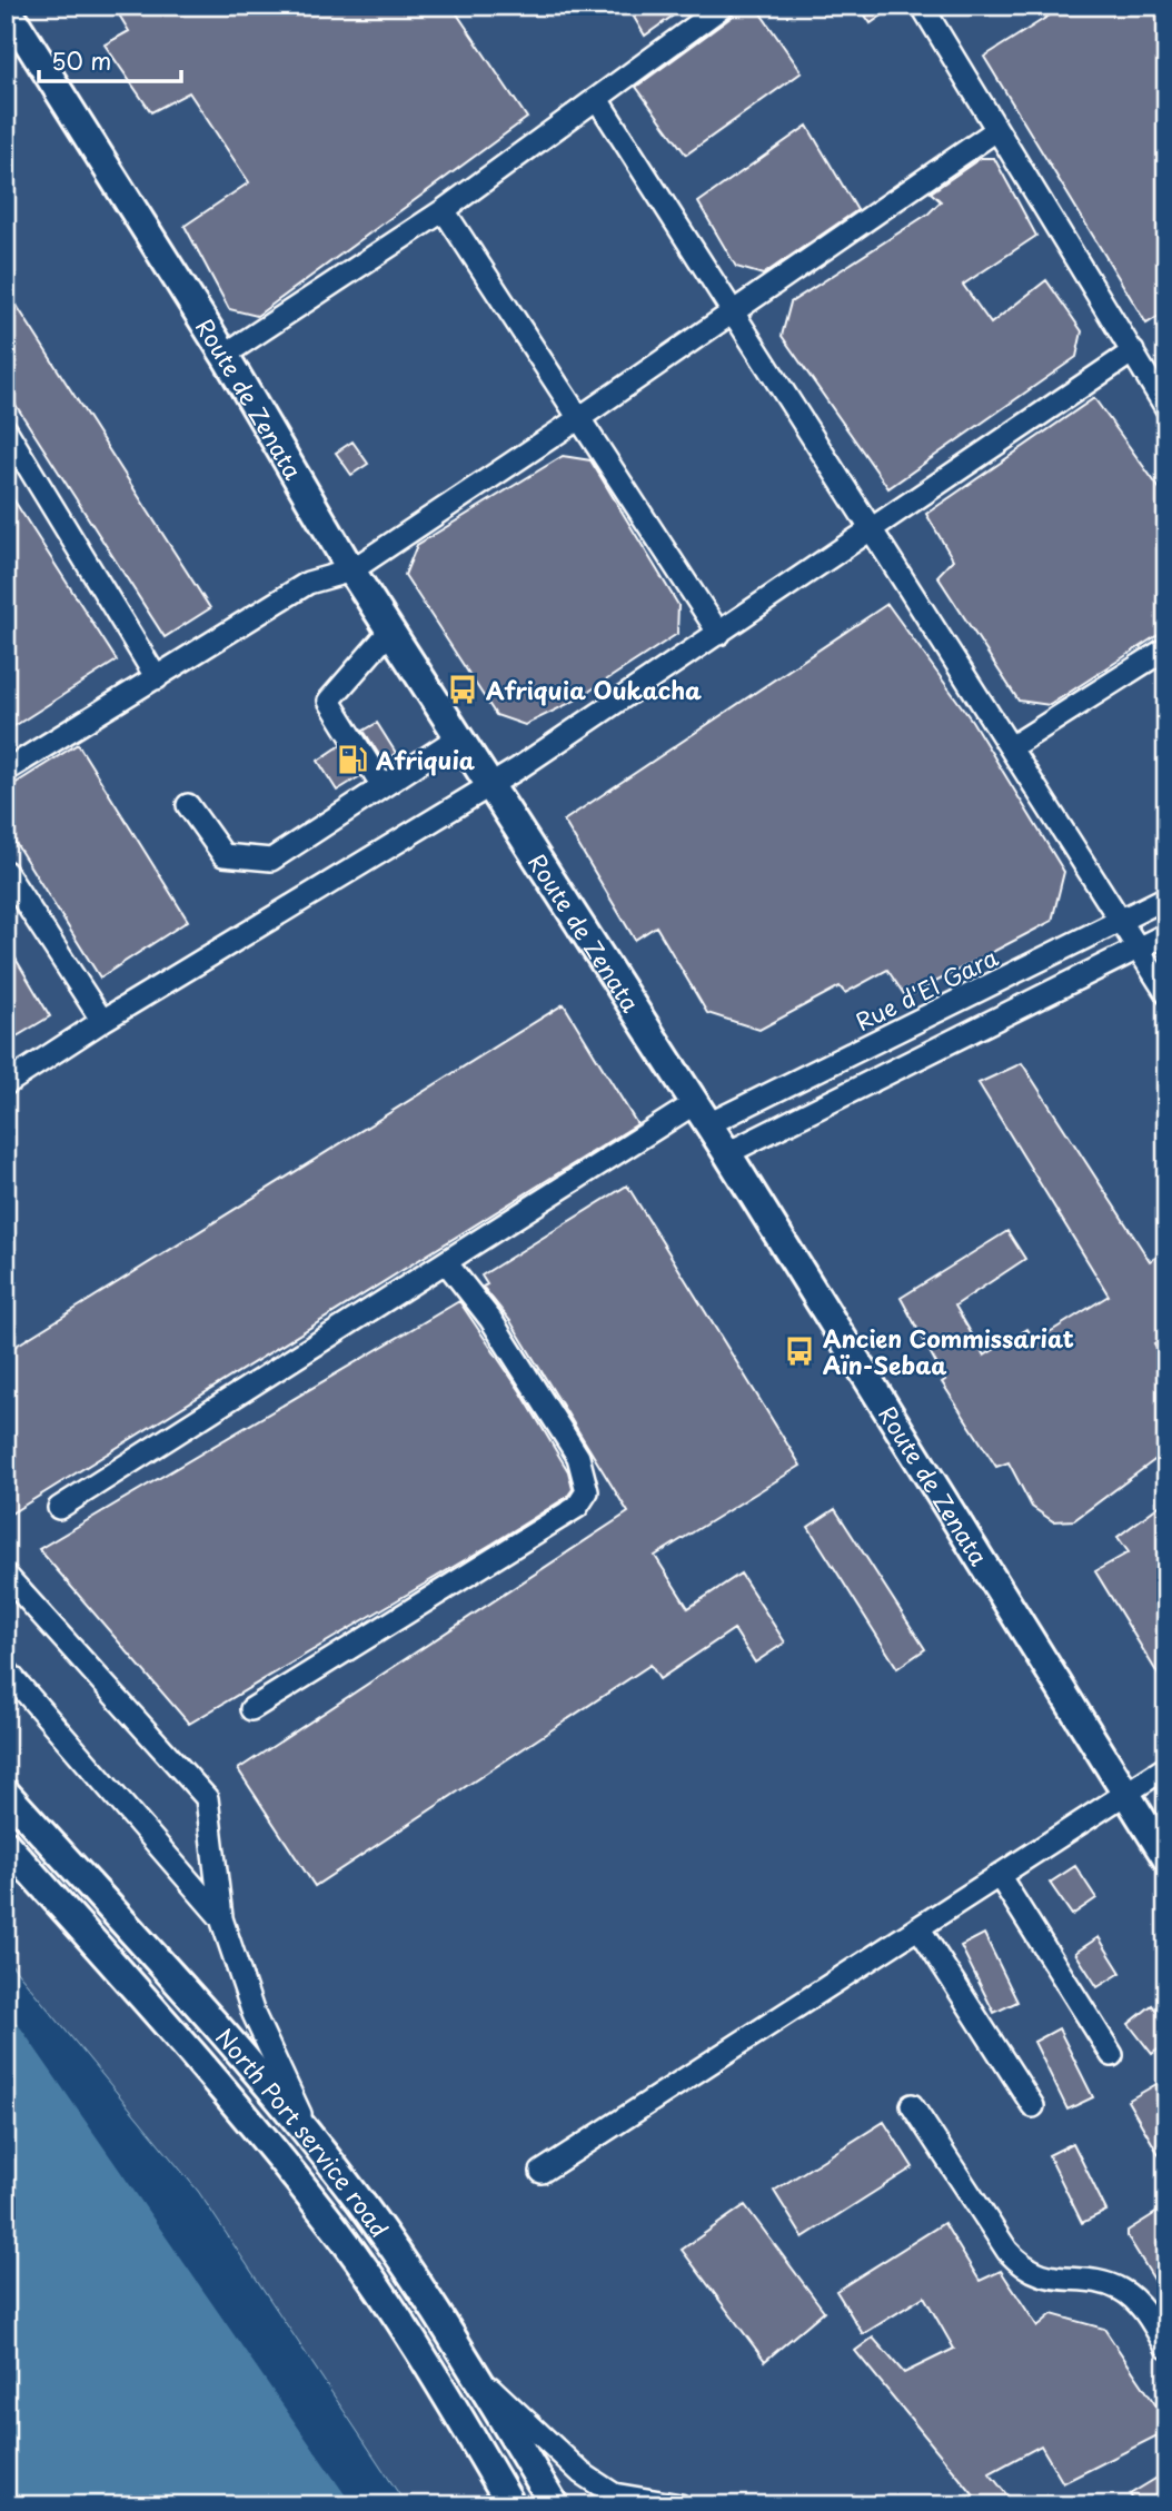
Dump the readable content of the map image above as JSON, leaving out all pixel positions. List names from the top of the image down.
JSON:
{
  "streets": {
    "main road": ["Route de Zenata", "North Port service road"],
    "street": ["Rue d'El Gara"]
  },
  "crossings": [
    ["Route de Zenata", "Rue d'El Gara"]
  ],
  "places": {
    "bus stop": ["Afriquia Oukacha", "Ancien Commissariat Aïn-Sebaa"],
    "fuel station": ["Afriquia"]
  },
  "scale_bar": "50 m"
}
